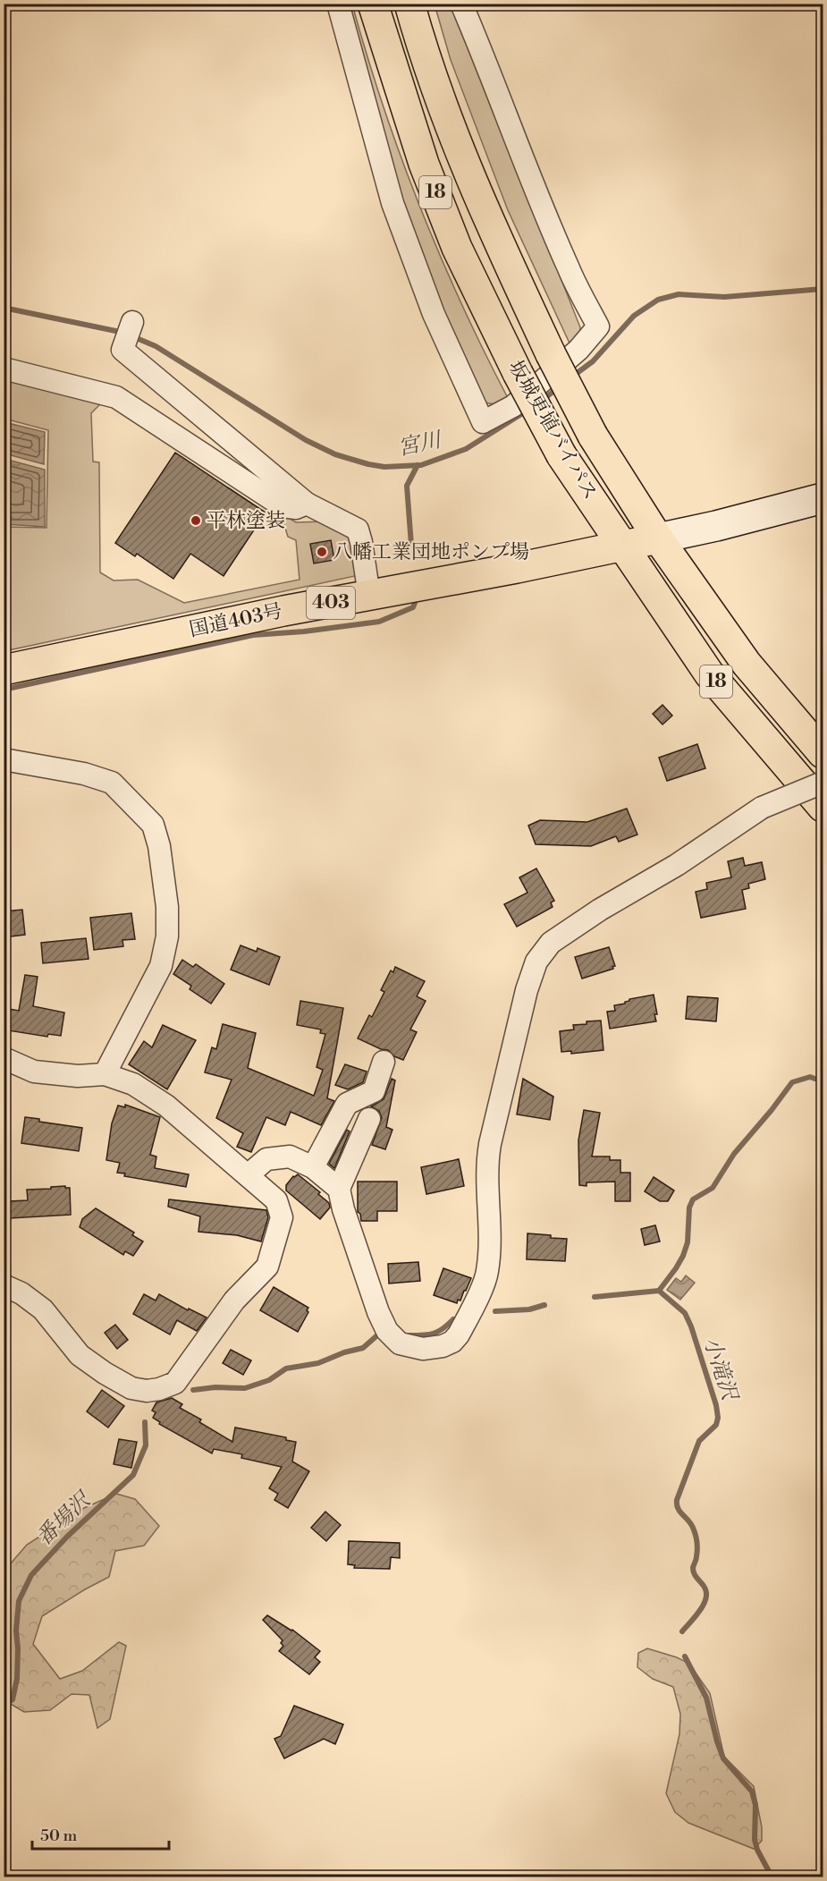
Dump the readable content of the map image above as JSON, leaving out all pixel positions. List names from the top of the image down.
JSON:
{
  "streets": {
    "highway": [
      "18",
      "坂城更埴バイパス",
      "403",
      "国道403号"
    ]
  },
  "crossings": [
    ["坂城更埴バイパス", "国道403号"]
  ],
  "water": ["宮川", "小滝沢", "番場沢"],
  "places": ["平林塗装", "八幡工業団地ポンプ場"],
  "scale_bar": "50 m"
}
